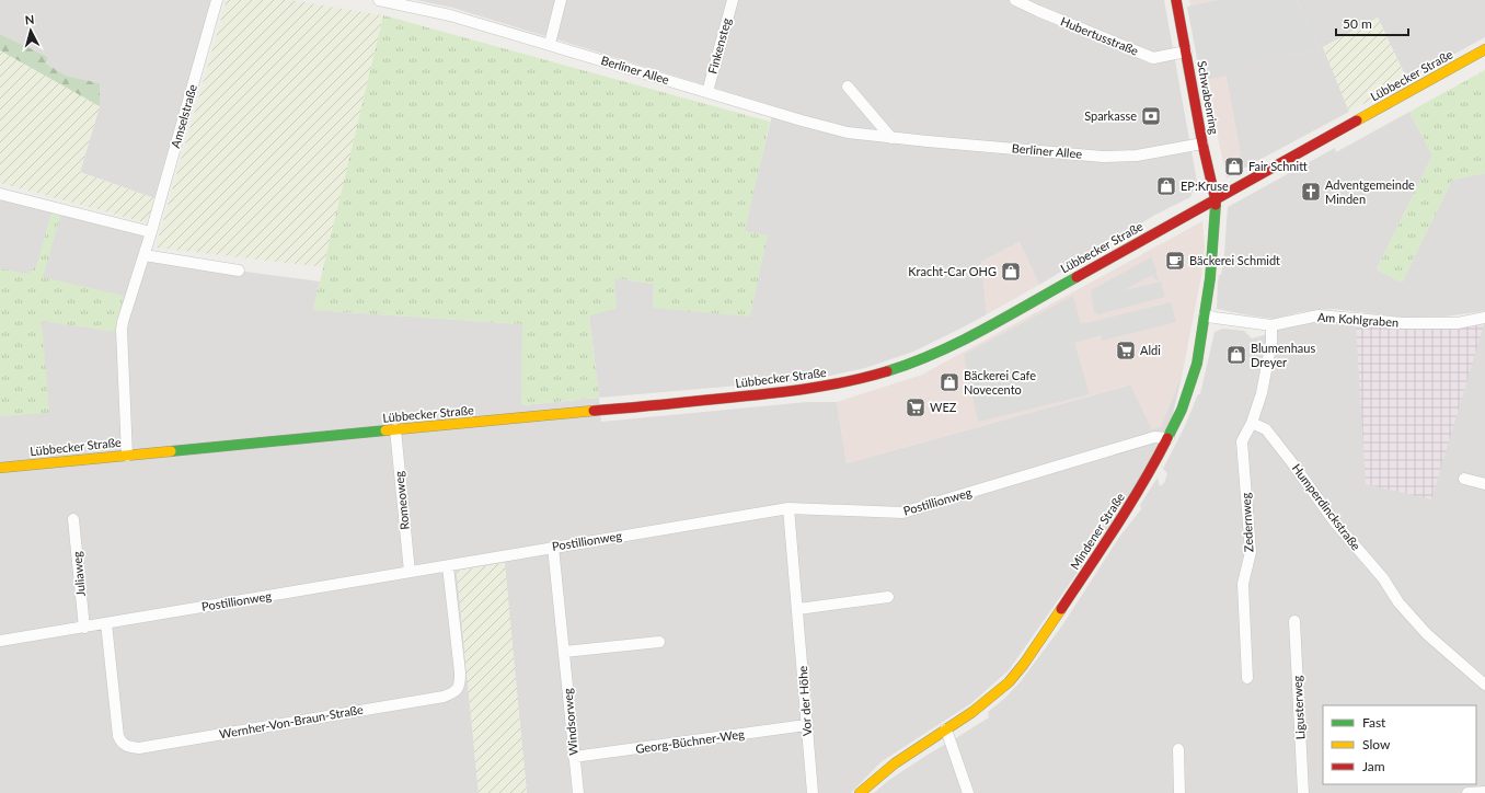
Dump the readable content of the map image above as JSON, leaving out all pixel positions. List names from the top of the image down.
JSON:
{
  "streets": {
    "main road": ["Lübbecker Straße", "Schwabenring", "Mindener Straße"],
    "street": [
      "Hubertusstraße",
      "Finkensteg",
      "Berliner Allee",
      "Amselstraße",
      "Am Kohlgraben",
      "Romeoweg",
      "Postillionweg",
      "Humperdinckstraße",
      "Zedernweg",
      "Juliaweg",
      "Vor der Höhe",
      "Ligusterweg",
      "Wernher-Von-Braun-Straße",
      "Windsorweg",
      "Georg-Büchner-Weg"
    ]
  },
  "crossings": [
    ["Hubertusstraße", "Schwabenring"],
    ["Finkensteg", "Berliner Allee"],
    ["Berliner Allee", "Schwabenring"],
    ["Lübbecker Straße", "Schwabenring"],
    ["Lübbecker Straße", "Amselstraße"],
    ["Lübbecker Straße", "Romeoweg"],
    ["Lübbecker Straße", "Mindener Straße"],
    ["Schwabenring", "Mindener Straße"],
    ["Am Kohlgraben", "Mindener Straße"],
    ["Romeoweg", "Postillionweg"],
    ["Postillionweg", "Mindener Straße"],
    ["Postillionweg", "Juliaweg"],
    ["Postillionweg", "Vor der Höhe"],
    ["Postillionweg", "Wernher-Von-Braun-Straße"],
    ["Postillionweg", "Windsorweg"],
    ["Humperdinckstraße", "Zedernweg"],
    ["Vor der Höhe", "Georg-Büchner-Weg"],
    ["Windsorweg", "Georg-Büchner-Weg"]
  ],
  "places": {
    "bank": ["Sparkasse"],
    "shop": [
      "Fair Schnitt",
      "EP:Kruse",
      "Kracht-Car OHG",
      "Blumenhaus Dreyer",
      "Bäckerei Cafe Novecento"
    ],
    "church": ["Adventgemeinde Minden"],
    "cafe": ["Bäckerei Schmidt"],
    "supermarket": ["Aldi", "WEZ"]
  },
  "legend": ["Fast", "Slow", "Jam"],
  "scale_bar": "50 m",
  "north": "top"
}
